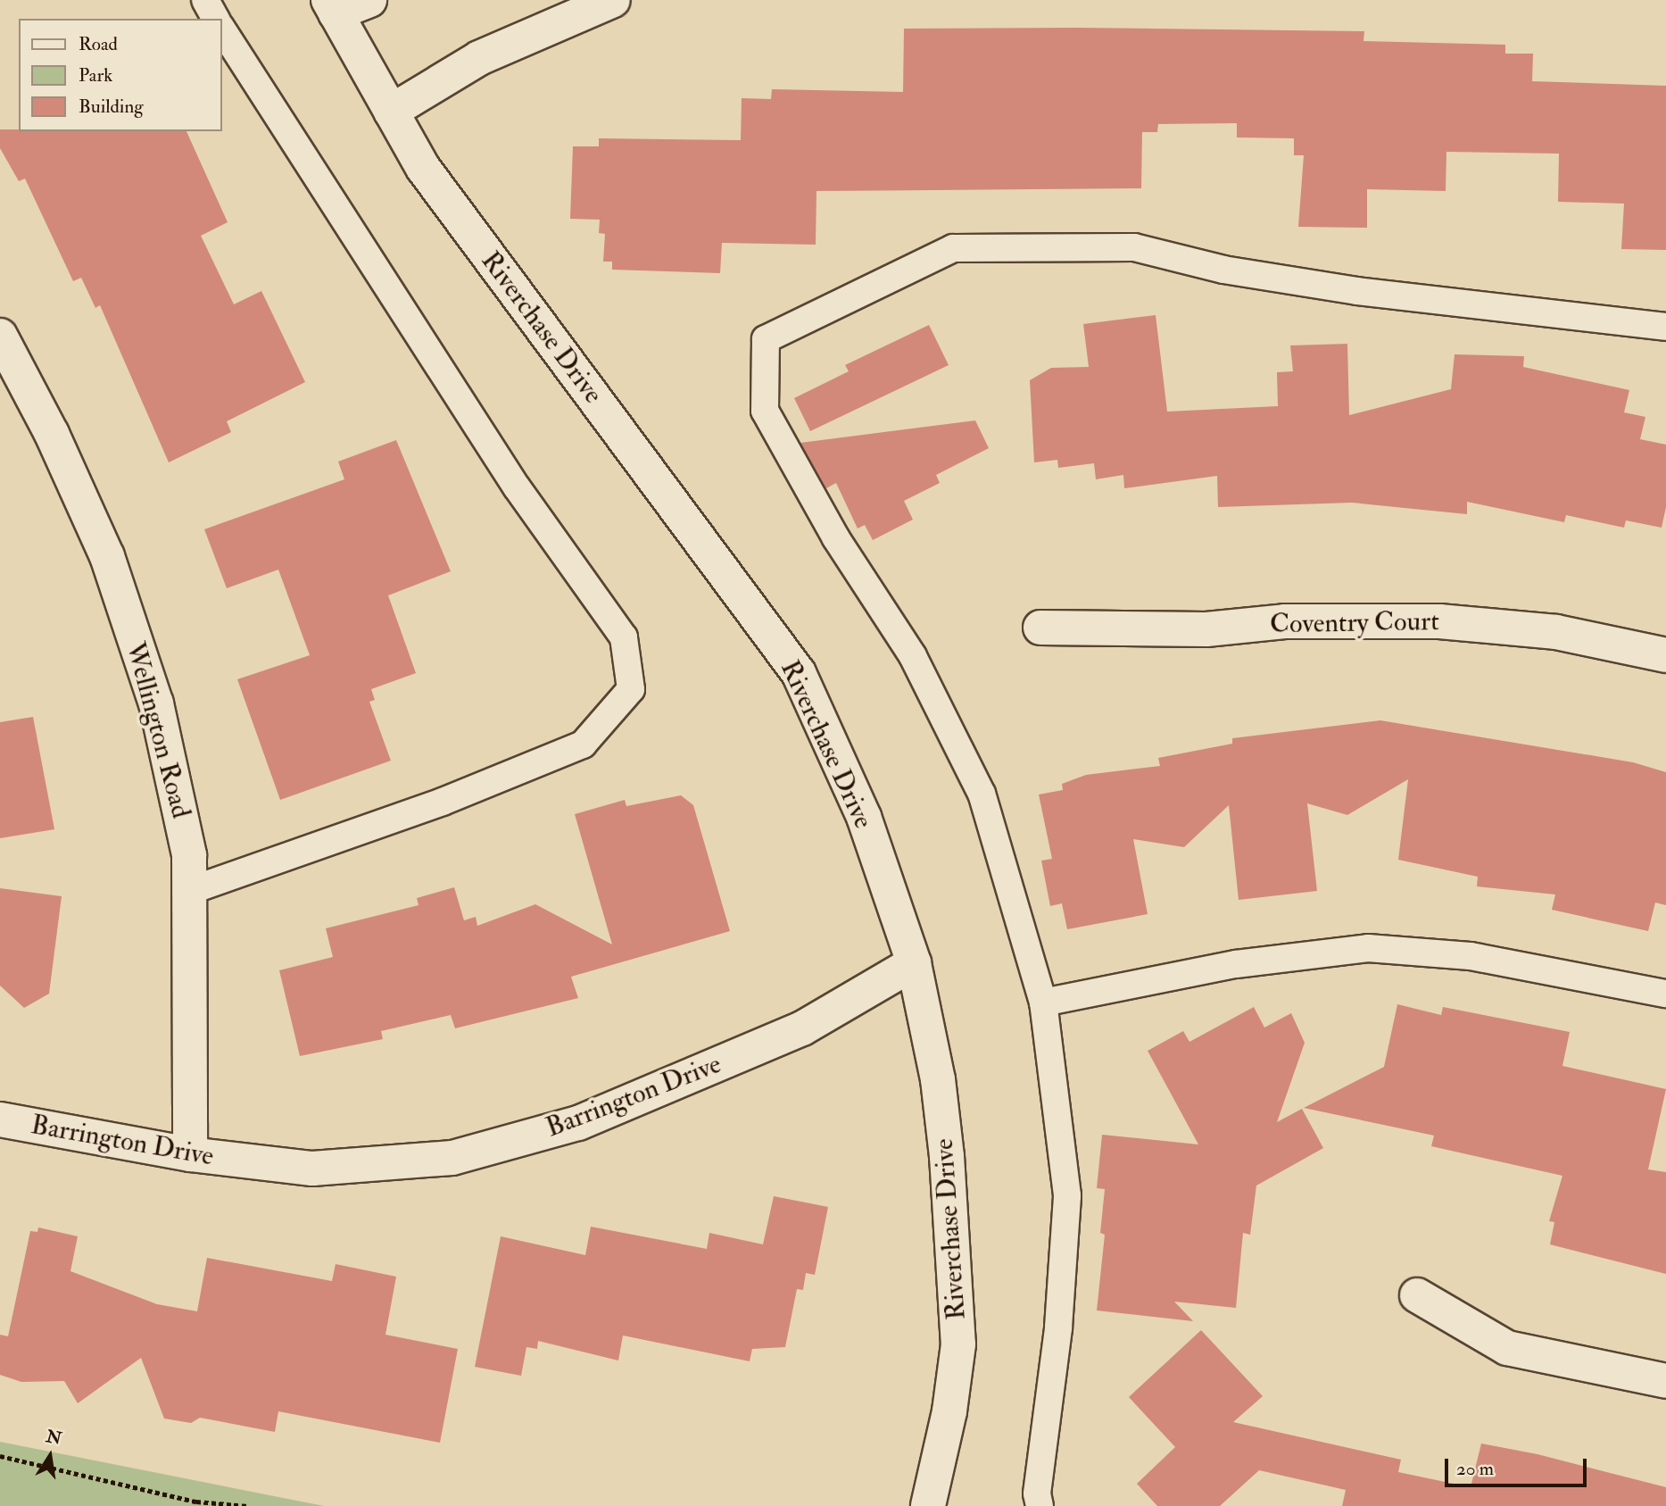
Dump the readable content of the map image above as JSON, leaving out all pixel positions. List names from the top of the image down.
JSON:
{
  "streets": {
    "street": [
      "Riverchase Drive",
      "Coventry Court",
      "Wellington Road",
      "Barrington Drive"
    ]
  },
  "crossings": [
    ["Riverchase Drive", "Barrington Drive"],
    ["Wellington Road", "Barrington Drive"]
  ],
  "legend": ["Road", "Park", "Building"],
  "scale_bar": "20 m",
  "north": "top"
}
